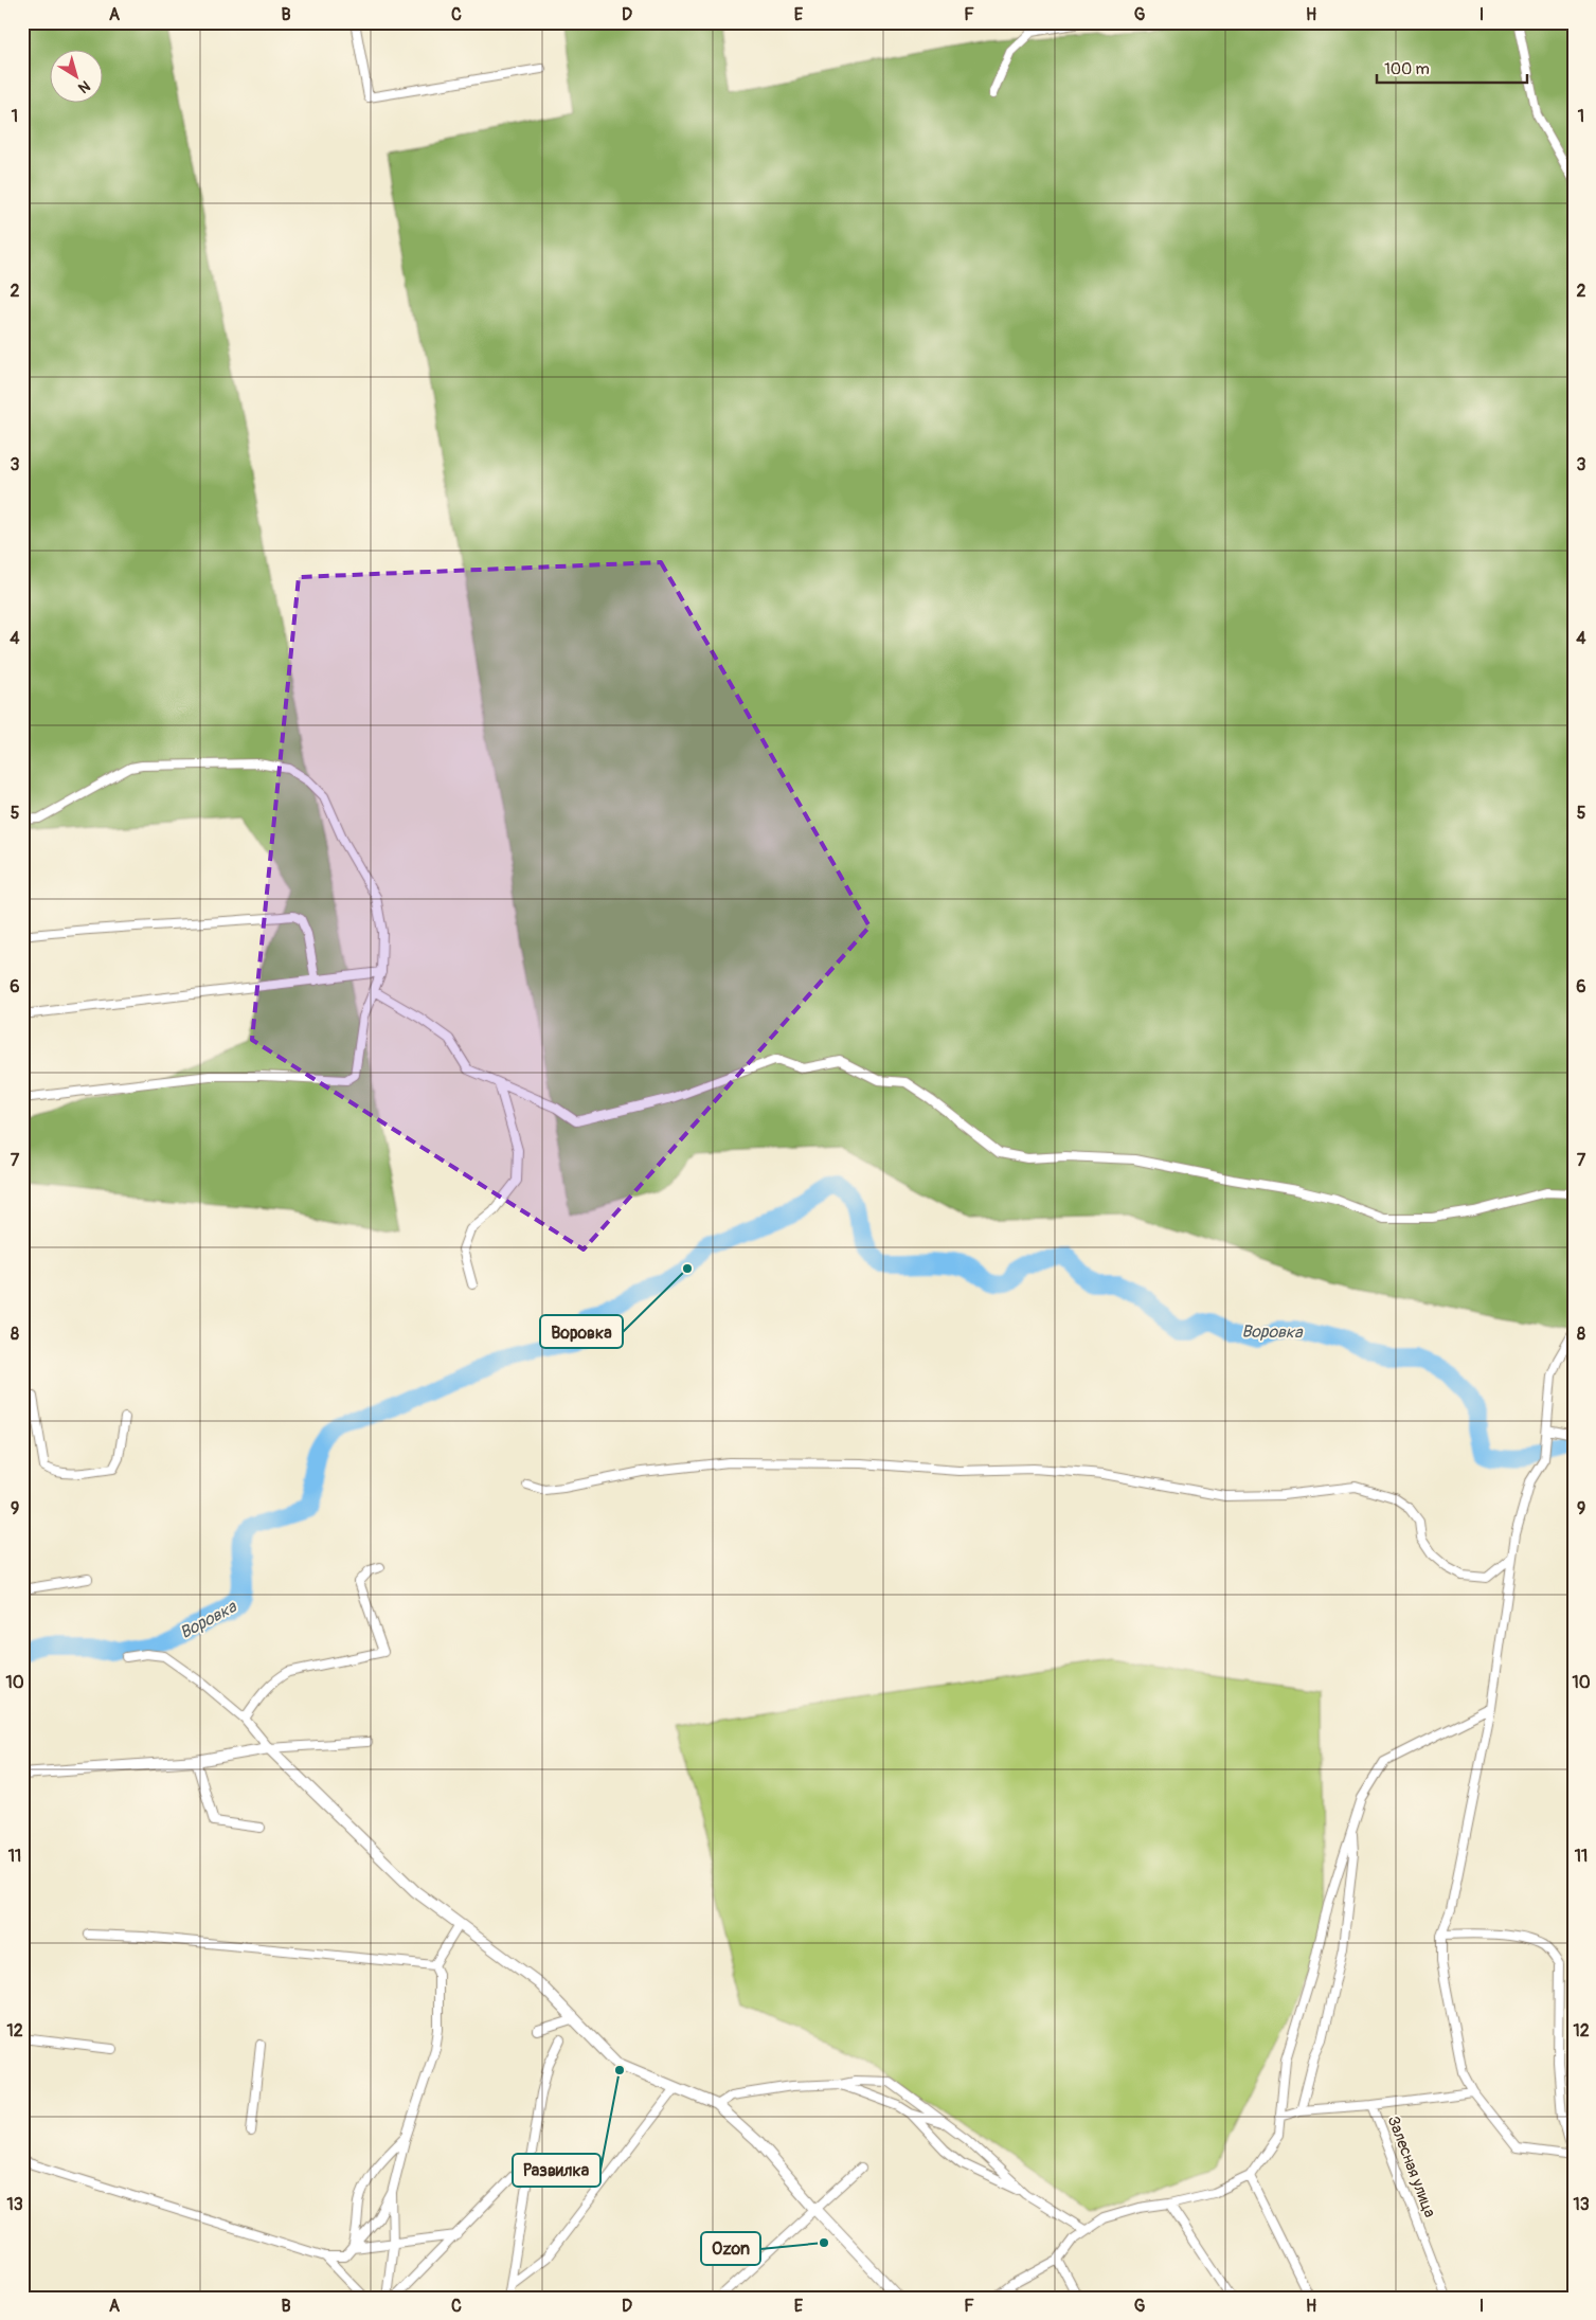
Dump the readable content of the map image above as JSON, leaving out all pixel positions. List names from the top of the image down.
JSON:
{
  "streets": {
    "street": ["Залесная улица"]
  },
  "water": ["Воровка"],
  "places": ["Воровка", "Развилка", "Ozon"],
  "scale_bar": "100 m",
  "north": "bottom right",
  "grid": {
    "columns": [
      "A",
      "B",
      "C",
      "D",
      "E",
      "F",
      "G",
      "H",
      "I"
    ],
    "rows": [
      "1",
      "2",
      "3",
      "4",
      "5",
      "6",
      "7",
      "8",
      "9",
      "10",
      "11",
      "12",
      "13"
    ]
  }
}
